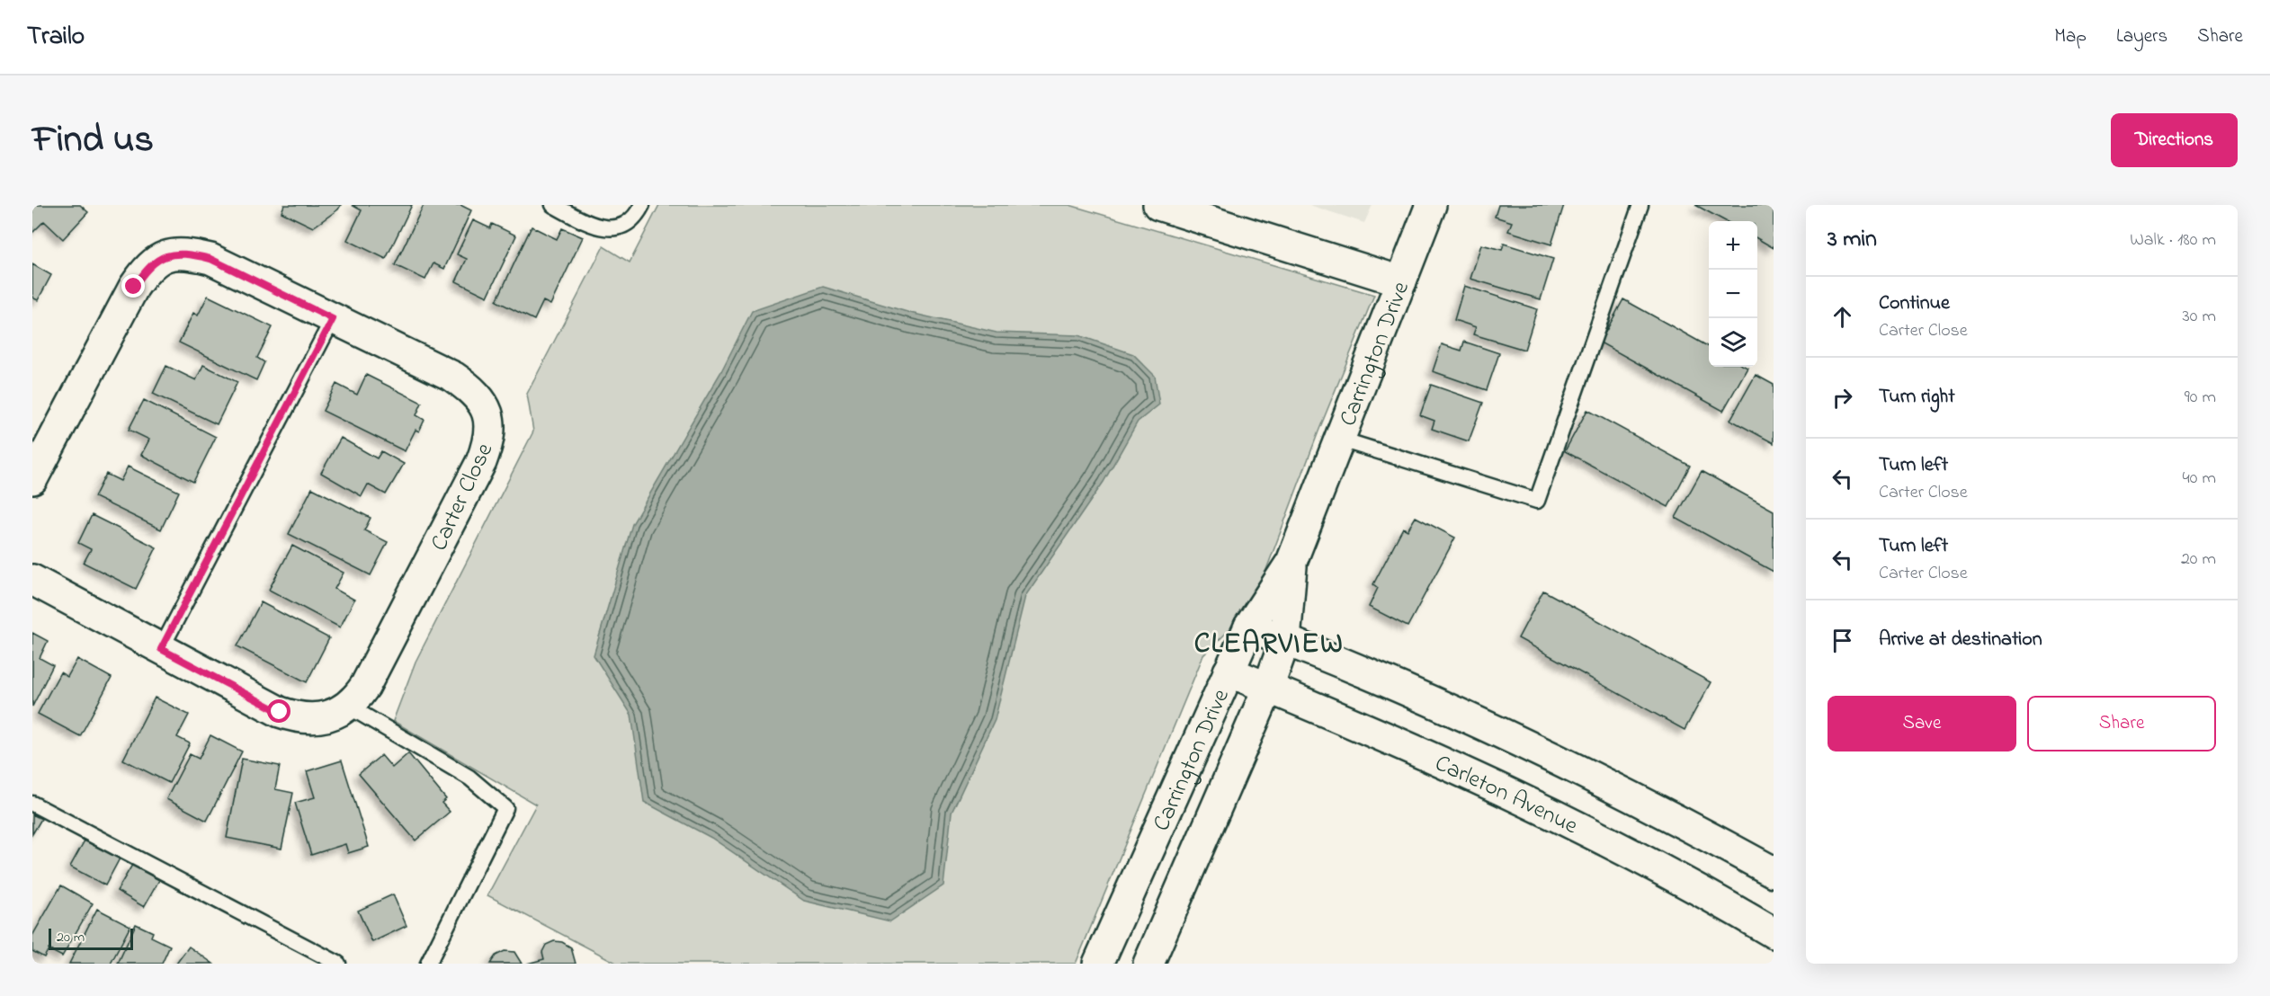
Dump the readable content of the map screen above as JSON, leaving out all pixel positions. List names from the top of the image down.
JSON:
{
  "streets": {
    "street": ["Carrington Drive", "Carter Close", "Carleton Avenue"]
  },
  "crossings": [
    ["Carrington Drive", "Carleton Avenue"]
  ],
  "districts": ["CLEARVIEW"],
  "scale_bar": "20 m",
  "page": {
    "header": "Trailo",
    "nav": ["Map", "Layers", "Share"],
    "title": "Find us",
    "buttons": [
      "Directions",
      ["Save", "Share"]
    ],
    "heading": ["3 min", "Walk · 180 m"],
    "map_buttons": ["+", "−"],
    "list": [
      ["Continue", "Carter Close", "30 m"],
      ["Turn right", "90 m"],
      ["Turn left", "Carter Close", "40 m"],
      ["Turn left", "Carter Close", "20 m"],
      "Arrive at destination"
    ],
    "scale": "20 m"
  }
}
